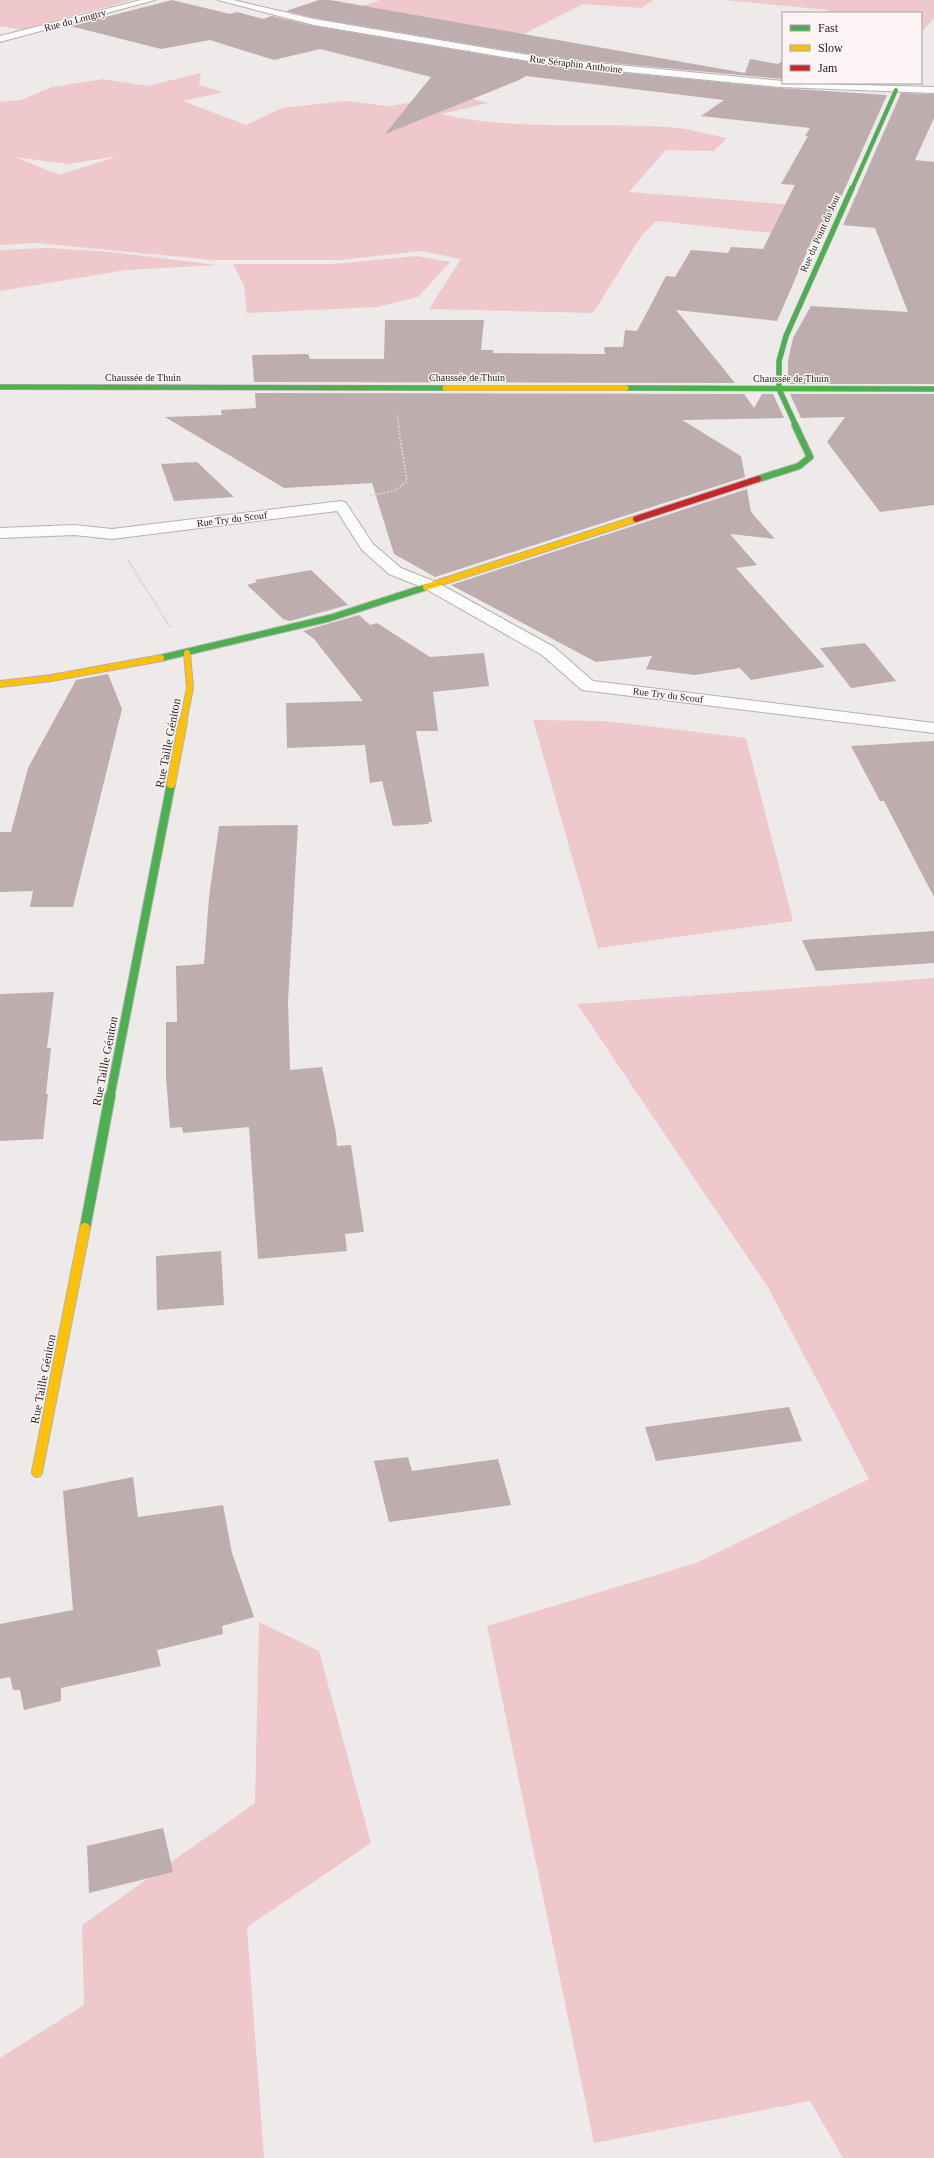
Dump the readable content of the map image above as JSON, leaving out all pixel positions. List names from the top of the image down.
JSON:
{
  "streets": {
    "street": [
      "Rue du Longtry",
      "Rue Séraphin Anthoine",
      "Rue du Point du Jour",
      "Chaussée de Thuin",
      "Rue Try du Scouf",
      "Rue Taille Géniton"
    ]
  },
  "crossings": [
    ["Rue Séraphin Anthoine", "Rue du Point du Jour"],
    ["Rue du Point du Jour", "Chaussée de Thuin"]
  ],
  "legend": ["Fast", "Slow", "Jam"]
}
